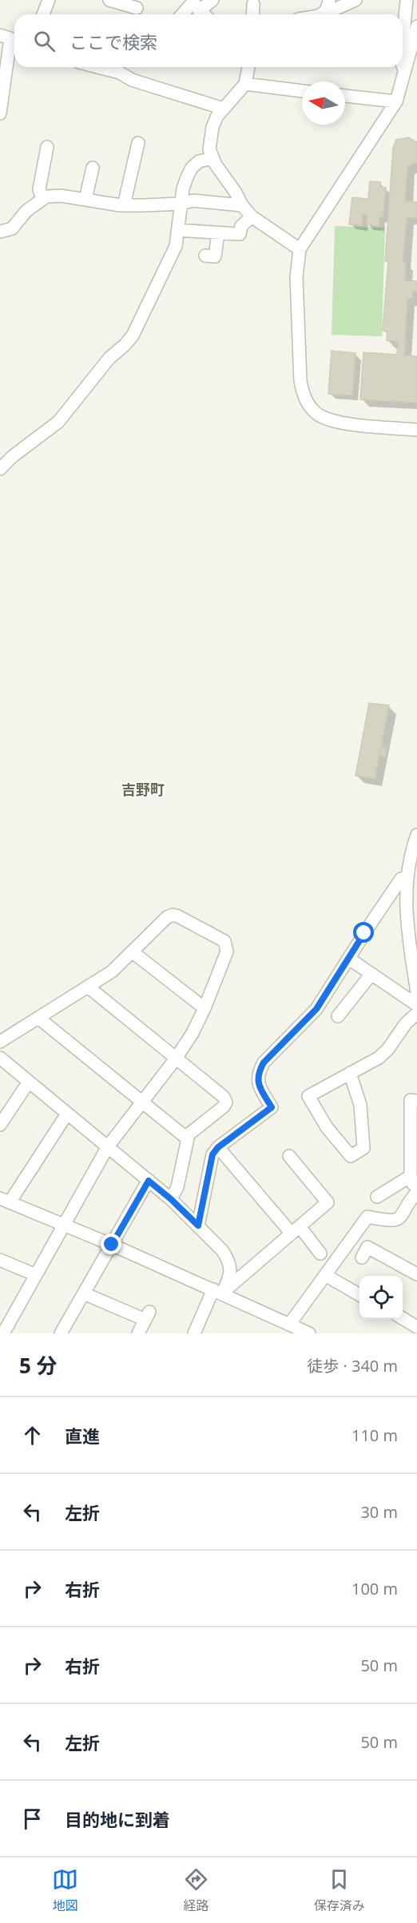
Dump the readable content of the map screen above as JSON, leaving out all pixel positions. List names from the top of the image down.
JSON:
{
  "districts": ["吉野町"],
  "north": "left",
  "page": {
    "search": "ここで検索",
    "heading": ["5 分", "徒歩 · 340 m"],
    "list": [
      ["直進", "110 m"],
      ["左折", "30 m"],
      ["右折", "100 m"],
      ["右折", "50 m"],
      ["左折", "50 m"],
      "目的地に到着"
    ],
    "nav": ["地図", "経路", "保存済み"]
  }
}
